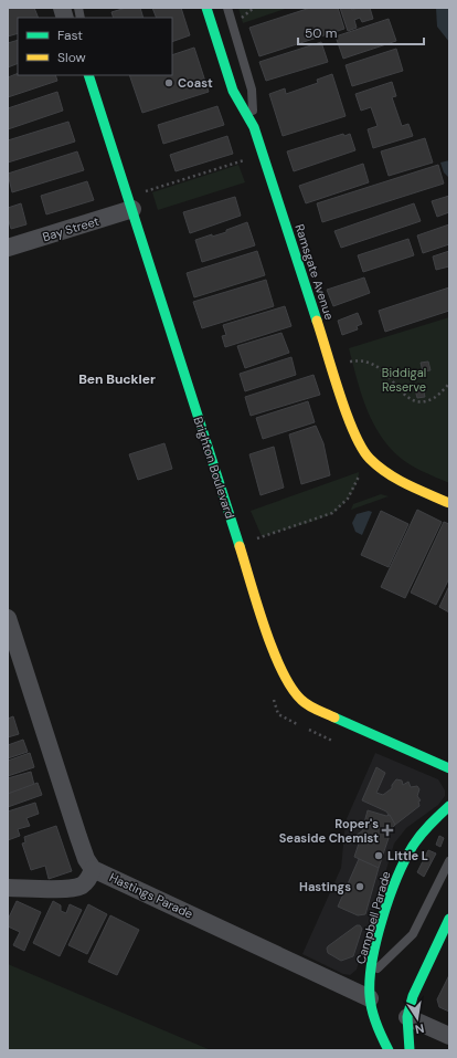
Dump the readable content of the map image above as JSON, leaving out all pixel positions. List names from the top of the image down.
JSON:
{
  "streets": {
    "street": [
      "Bay Street",
      "Ramsgate Avenue",
      "Brighton Boulevard",
      "Hastings Parade",
      "Campbell Parade"
    ]
  },
  "crossings": [
    ["Bay Street", "Brighton Boulevard"],
    ["Hastings Parade", "Campbell Parade"]
  ],
  "districts": ["Ben Buckler"],
  "parks": ["Biddigal Reserve"],
  "places": {
    "other": ["Coast", "Little L", "Hastings"],
    "health": ["Roper's Seaside Chemist"]
  },
  "legend": ["Fast", "Slow"],
  "scale_bar": "50 m",
  "north": "bottom"
}
